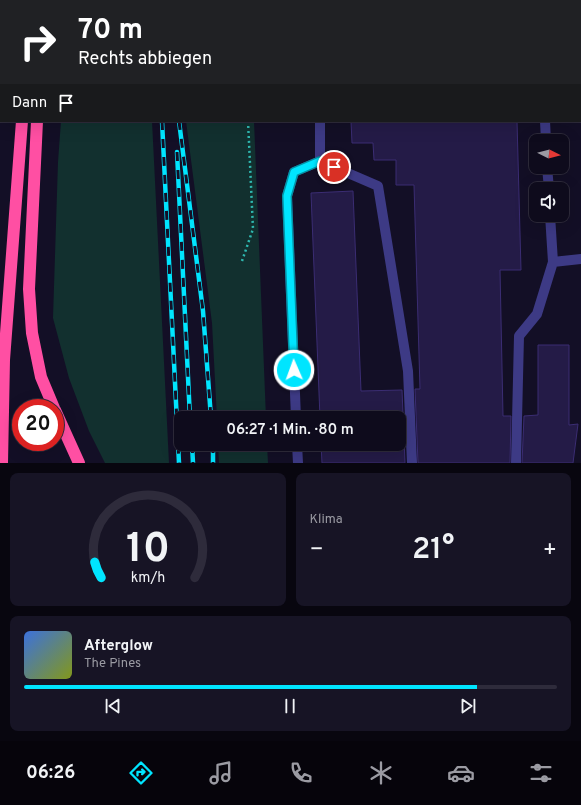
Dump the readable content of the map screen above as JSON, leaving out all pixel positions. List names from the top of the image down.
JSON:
{
  "north": "right",
  "page": {
    "turn": ["70 m", "Rechts abbiegen"],
    "then": "Dann",
    "limit": "20",
    "trip": "06:27 · 1 Min. · 80 m",
    "tile": "Klima",
    "heat": ["−", "21°", "+"],
    "song": ["Afterglow", "The Pines"],
    "tabs": "06:26",
    "gauge": ["10", "km/h"]
  }
}
